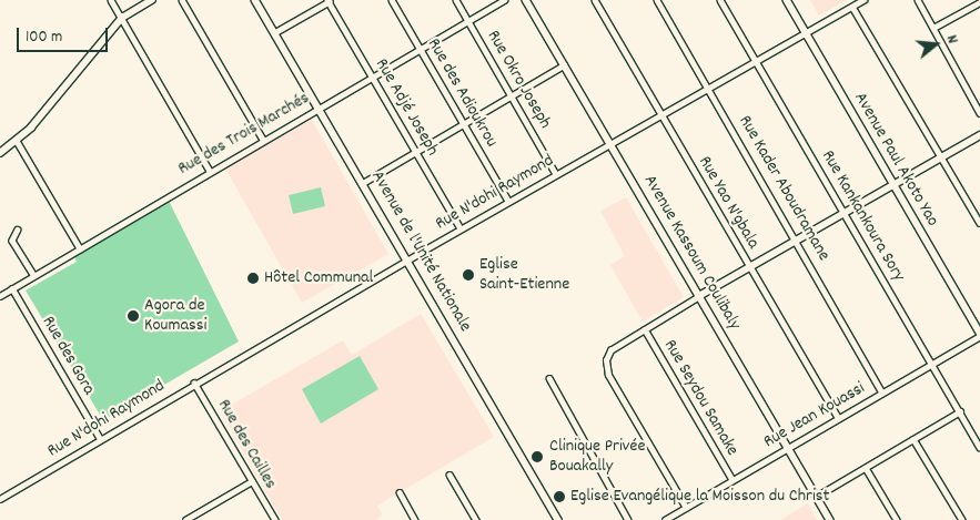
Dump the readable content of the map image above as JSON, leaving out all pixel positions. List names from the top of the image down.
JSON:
{
  "streets": {
    "street": [
      "Rue Okro Joseph",
      "Rue des Adioukrou",
      "Rue Adjé Joseph",
      "Rue des Trois Marchés",
      "Avenue Paul Akoto Yao",
      "Rue Kader Aboudramane",
      "Rue N'dohi Raymond",
      "Rue Yao N'gbala",
      "Rue Kankankoura Sory",
      "Avenue de l'Unité Nationale",
      "Avenue Kassoum Coulibaly",
      "Rue des Gora",
      "Rue Seydou Samake",
      "Rue Jean Kouassi",
      "Rue des Cailles"
    ]
  },
  "crossings": [
    ["Rue Okro Joseph", "Rue des Trois Marchés"],
    ["Rue Okro Joseph", "Rue N'dohi Raymond"],
    ["Rue des Adioukrou", "Rue des Trois Marchés"],
    ["Rue des Adioukrou", "Rue N'dohi Raymond"],
    ["Rue Adjé Joseph", "Rue des Trois Marchés"],
    ["Rue Adjé Joseph", "Rue N'dohi Raymond"],
    ["Rue des Trois Marchés", "Avenue de l'Unité Nationale"],
    ["Rue des Trois Marchés", "Rue des Gora"],
    ["Avenue Paul Akoto Yao", "Rue N'dohi Raymond"],
    ["Avenue Paul Akoto Yao", "Rue Jean Kouassi"],
    ["Rue Kader Aboudramane", "Rue N'dohi Raymond"],
    ["Rue Kader Aboudramane", "Rue Jean Kouassi"],
    ["Rue N'dohi Raymond", "Rue Yao N'gbala"],
    ["Rue N'dohi Raymond", "Rue Kankankoura Sory"],
    ["Rue N'dohi Raymond", "Avenue de l'Unité Nationale"],
    ["Rue N'dohi Raymond", "Avenue Kassoum Coulibaly"],
    ["Rue N'dohi Raymond", "Rue des Gora"],
    ["Rue N'dohi Raymond", "Rue des Cailles"],
    ["Rue Yao N'gbala", "Rue Jean Kouassi"],
    ["Rue Kankankoura Sory", "Rue Jean Kouassi"],
    ["Avenue Kassoum Coulibaly", "Rue Jean Kouassi"],
    ["Rue Seydou Samake", "Rue Jean Kouassi"]
  ],
  "places": [
    "Eglise Saint-Etienne",
    "Hôtel Communal",
    "Agora de Koumassi",
    "Clinique Privée Bouakally",
    "Eglise Evangélique la Moisson du Christ"
  ],
  "scale_bar": "100 m",
  "north": "right"
}
